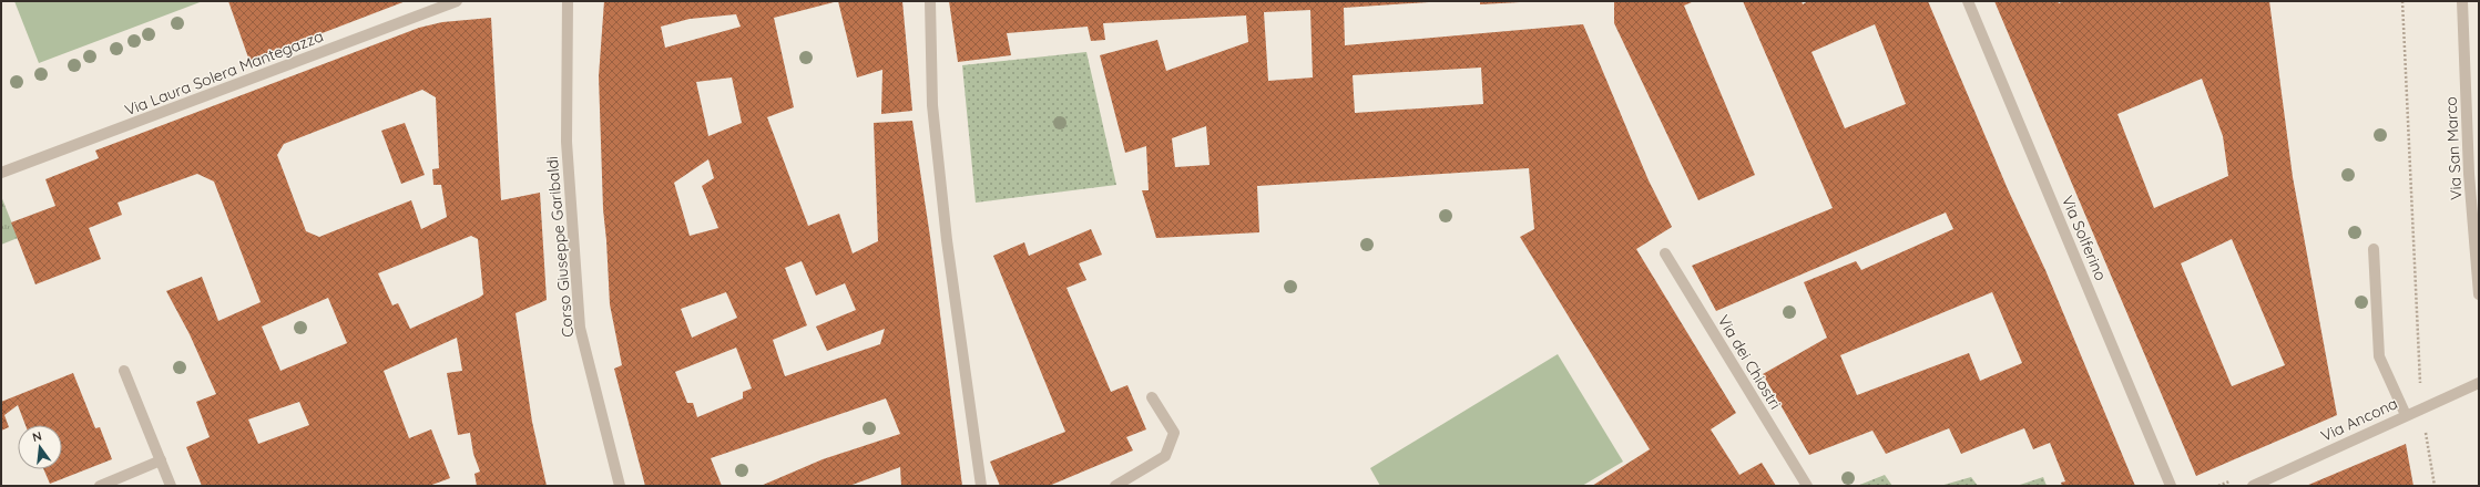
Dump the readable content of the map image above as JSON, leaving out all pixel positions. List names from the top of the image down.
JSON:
{
  "streets": {
    "street": [
      "Via Laura Solera Mantegazza",
      "Via San Marco",
      "Via Solferino",
      "Corso Giuseppe Garibaldi",
      "Via dei Chiostri",
      "Via Ancona"
    ]
  },
  "north": "top"
}
